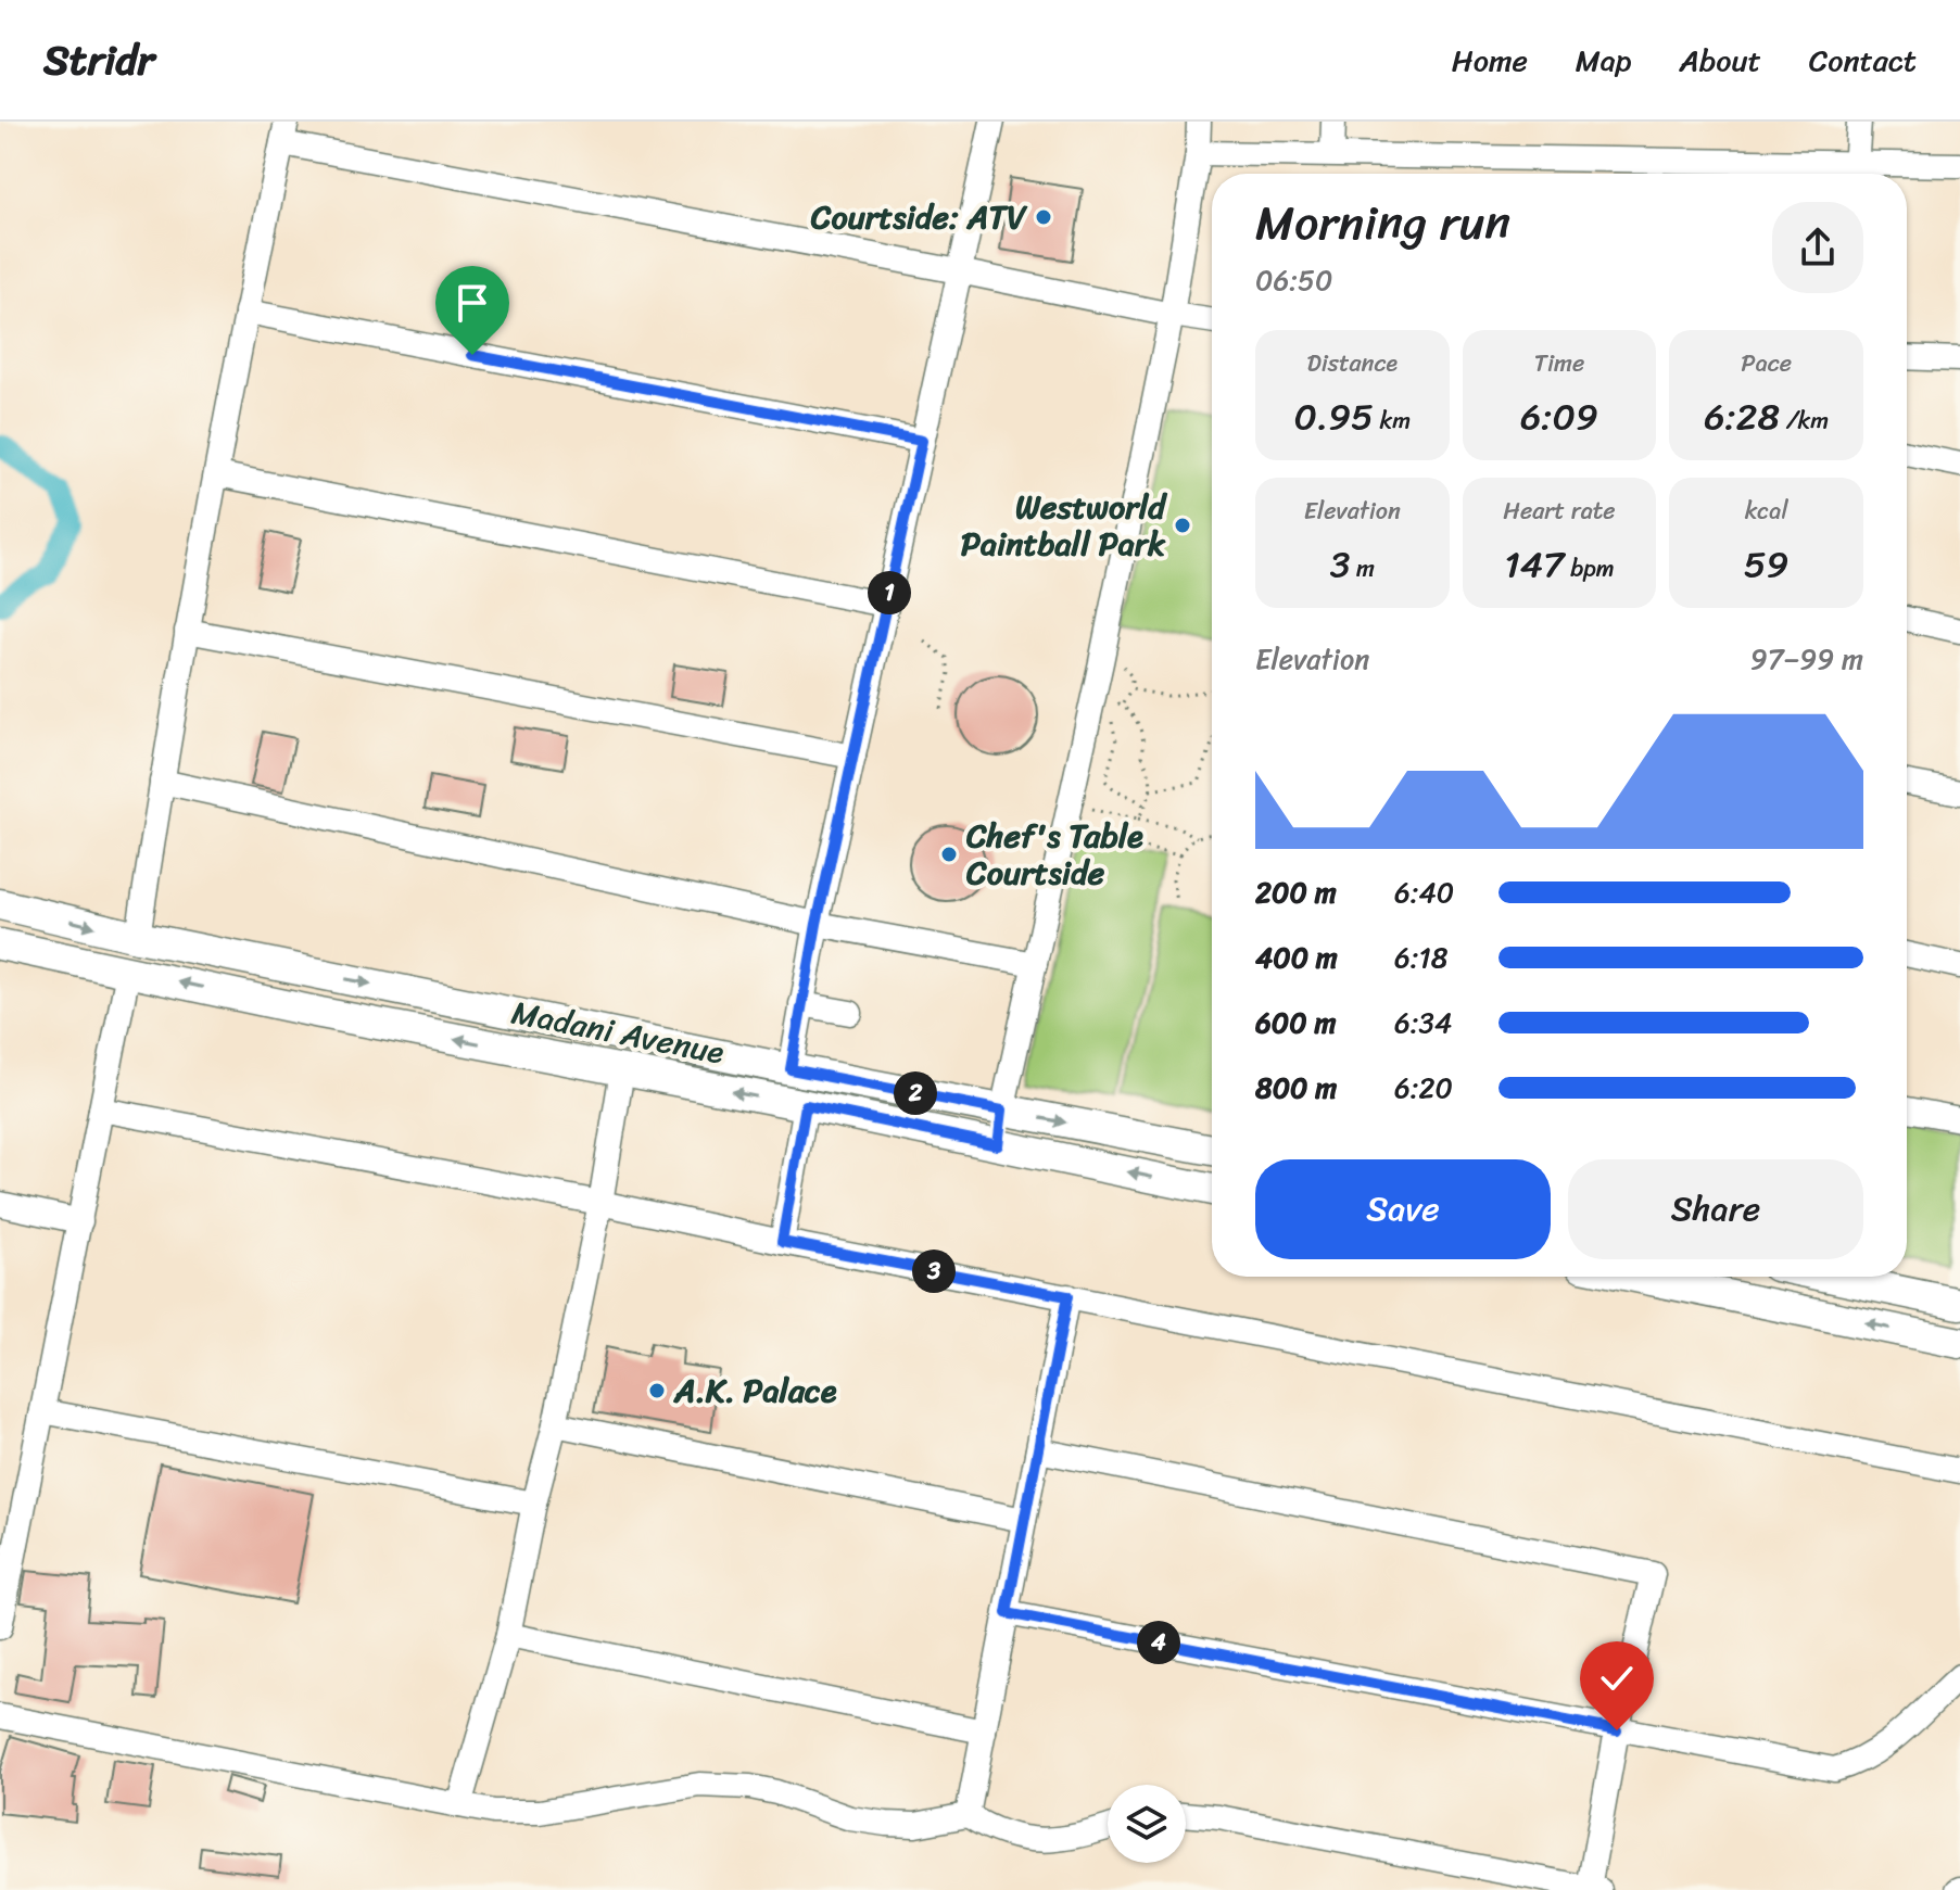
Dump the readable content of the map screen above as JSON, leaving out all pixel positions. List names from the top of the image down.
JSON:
{
  "streets": {
    "main road": ["Madani Avenue"]
  },
  "places": [
    "Courtside: ATV",
    "Westworld Paintball Park",
    "Chef's Table Courtside",
    "A.K. Palace"
  ],
  "page": {
    "header": "Stridr",
    "nav": [
      "Home",
      "Map",
      "About",
      "Contact"
    ],
    "heading": ["Morning run", "06:50"],
    "stats": [
      ["Distance", "0.95 km"],
      ["Time", "6:09"],
      ["Pace", "6:28 /km"],
      ["Elevation", "3 m"],
      ["Heart rate", "147 bpm"],
      ["kcal", "59"]
    ],
    "pins": [
      "1",
      "2",
      "3",
      "4"
    ],
    "chart": ["Elevation", "97–99 m"],
    "list": [
      {
        "name": "200 m",
        "note": "6:40"
      },
      {
        "name": "400 m",
        "note": "6:18"
      },
      {
        "name": "600 m",
        "note": "6:34"
      },
      {
        "name": "800 m",
        "note": "6:20"
      }
    ],
    "buttons": ["Save", "Share"]
  }
}
